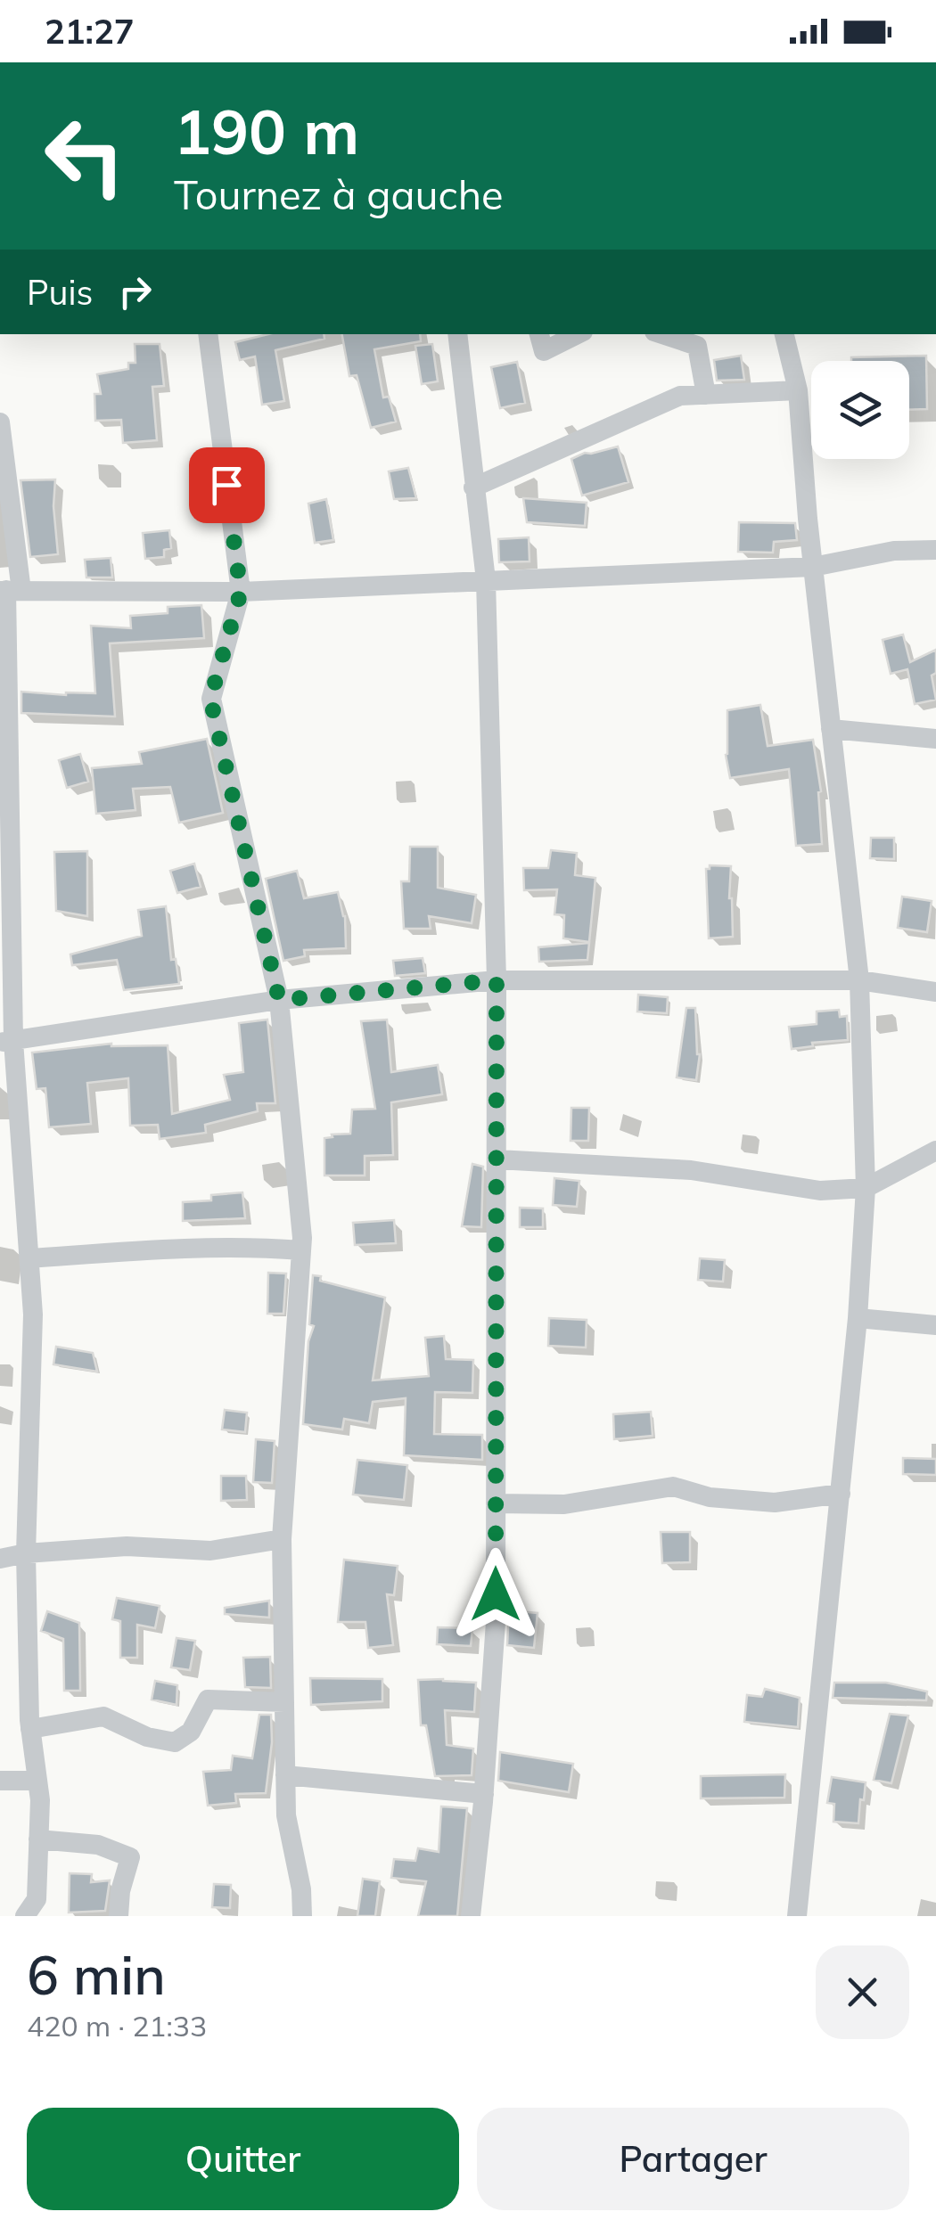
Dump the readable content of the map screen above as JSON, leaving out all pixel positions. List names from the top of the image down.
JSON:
{
  "page": {
    "status": "21:27",
    "turn": ["190 m", "Tournez à gauche"],
    "then": "Puis",
    "heading": ["6 min", "420 m · 21:33"],
    "buttons": ["Quitter", "Partager"]
  }
}
